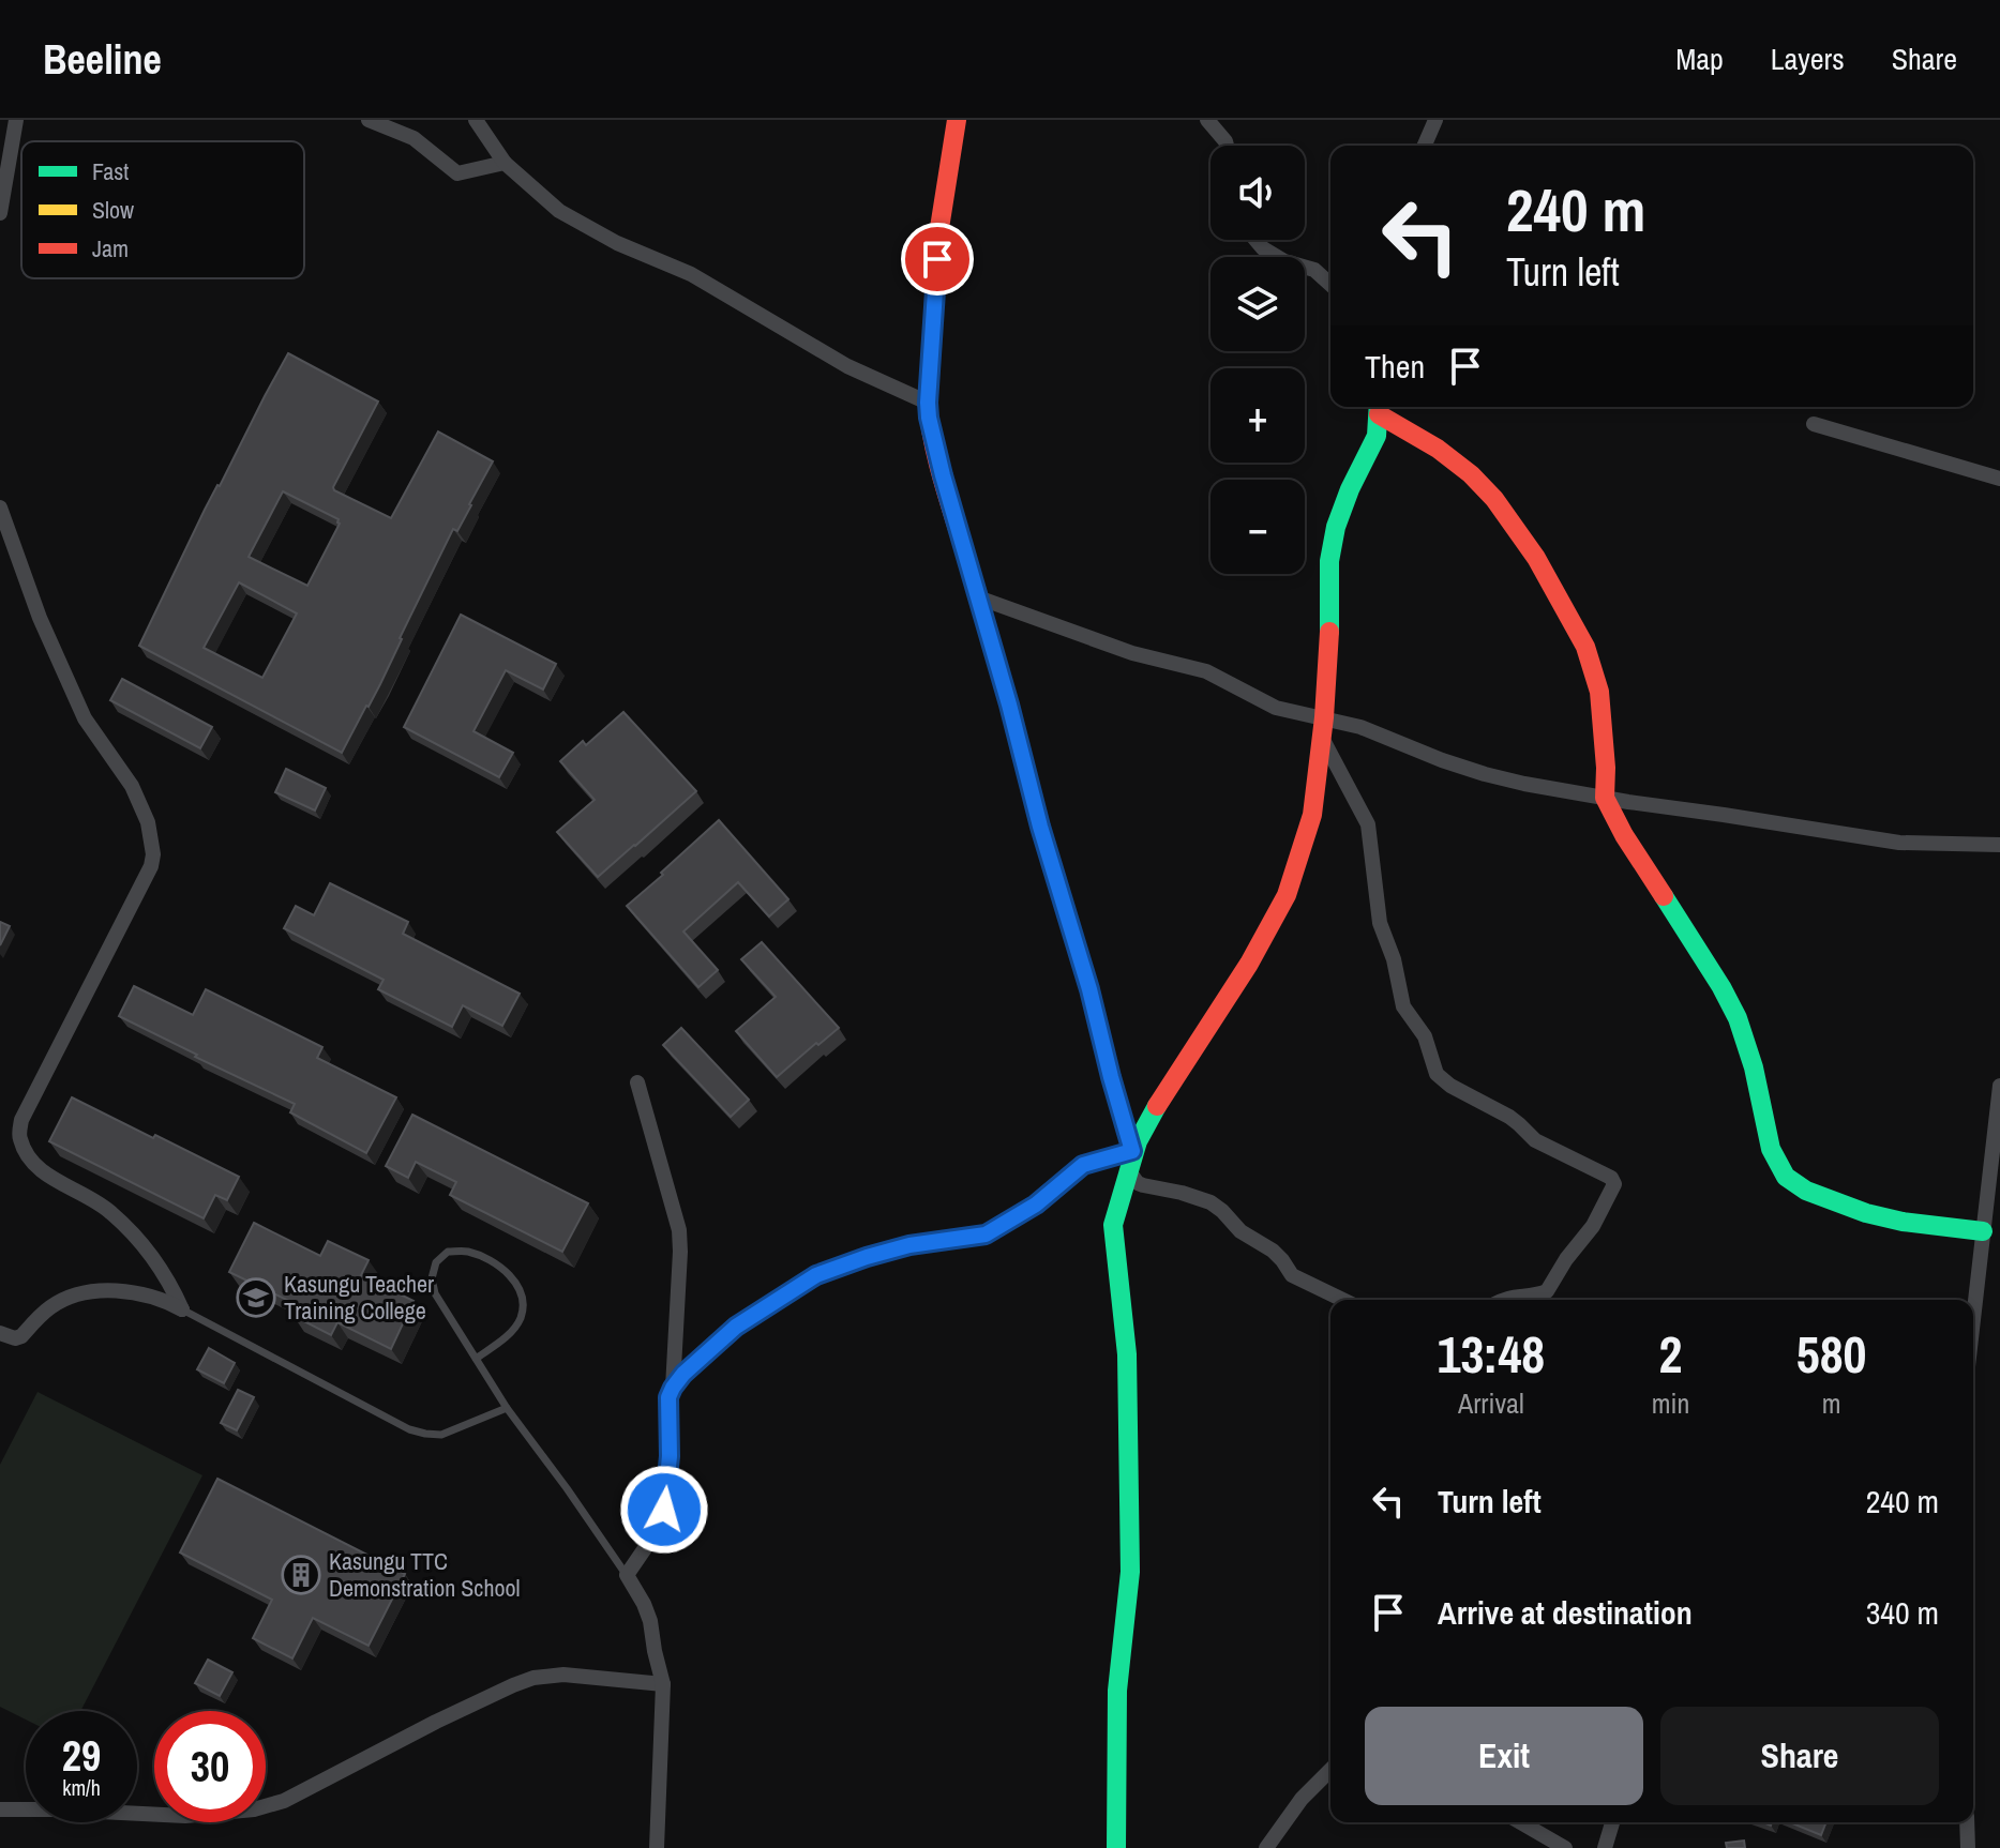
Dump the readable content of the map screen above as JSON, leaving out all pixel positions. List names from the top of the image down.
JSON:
{
  "places": {
    "school or university": ["Kasungu Teacher Training College"],
    "building": ["Kasungu TTC Demonstration School"]
  },
  "legend": ["Fast", "Slow", "Jam"],
  "page": {
    "header": "Beeline",
    "nav": ["Map", "Layers", "Share"],
    "map_buttons": ["+", "−"],
    "turn": ["240 m", "Turn left"],
    "then": "Then",
    "eta": [
      "13:48",
      "Arrival",
      "2",
      "min",
      "580",
      "m"
    ],
    "list": [
      {
        "name": "Turn left",
        "value": "240 m"
      },
      {
        "name": "Arrive at destination",
        "value": "340 m"
      }
    ],
    "buttons": ["Exit", "Share"],
    "speed": "29 km/h",
    "limit": "30"
  }
}
